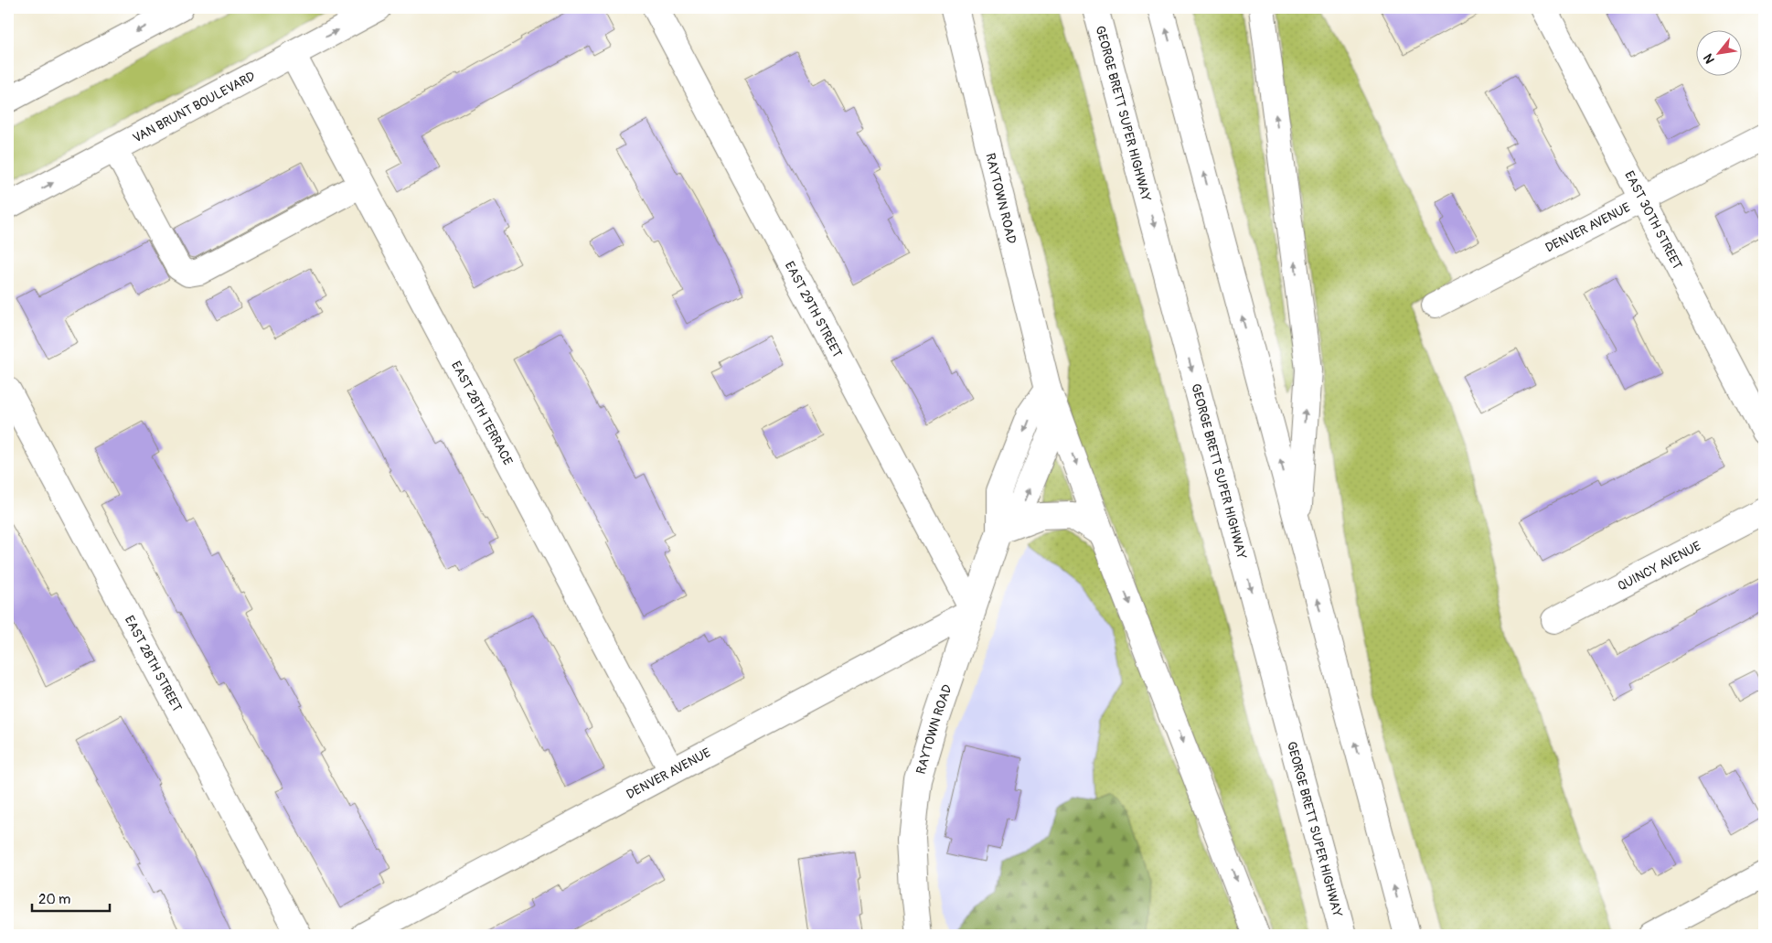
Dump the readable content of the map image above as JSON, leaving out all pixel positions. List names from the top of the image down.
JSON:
{
  "streets": {
    "main road": [
      "VAN BRUNT BOULEVARD",
      "GEORGE BRETT SUPER HIGHWAY",
      "RAYTOWN ROAD",
      "EAST 30TH STREET",
      "DENVER AVENUE",
      "EAST 29TH STREET",
      "EAST 28TH TERRACE",
      "QUINCY AVENUE",
      "EAST 28TH STREET"
    ]
  },
  "crossings": [
    ["VAN BRUNT BOULEVARD", "EAST 28TH TERRACE"],
    ["RAYTOWN ROAD", "DENVER AVENUE"],
    ["RAYTOWN ROAD", "EAST 29TH STREET"],
    ["EAST 30TH STREET", "DENVER AVENUE"],
    ["DENVER AVENUE", "EAST 29TH STREET"],
    ["DENVER AVENUE", "EAST 28TH TERRACE"]
  ],
  "scale_bar": "20 m",
  "north": "bottom left"
}
